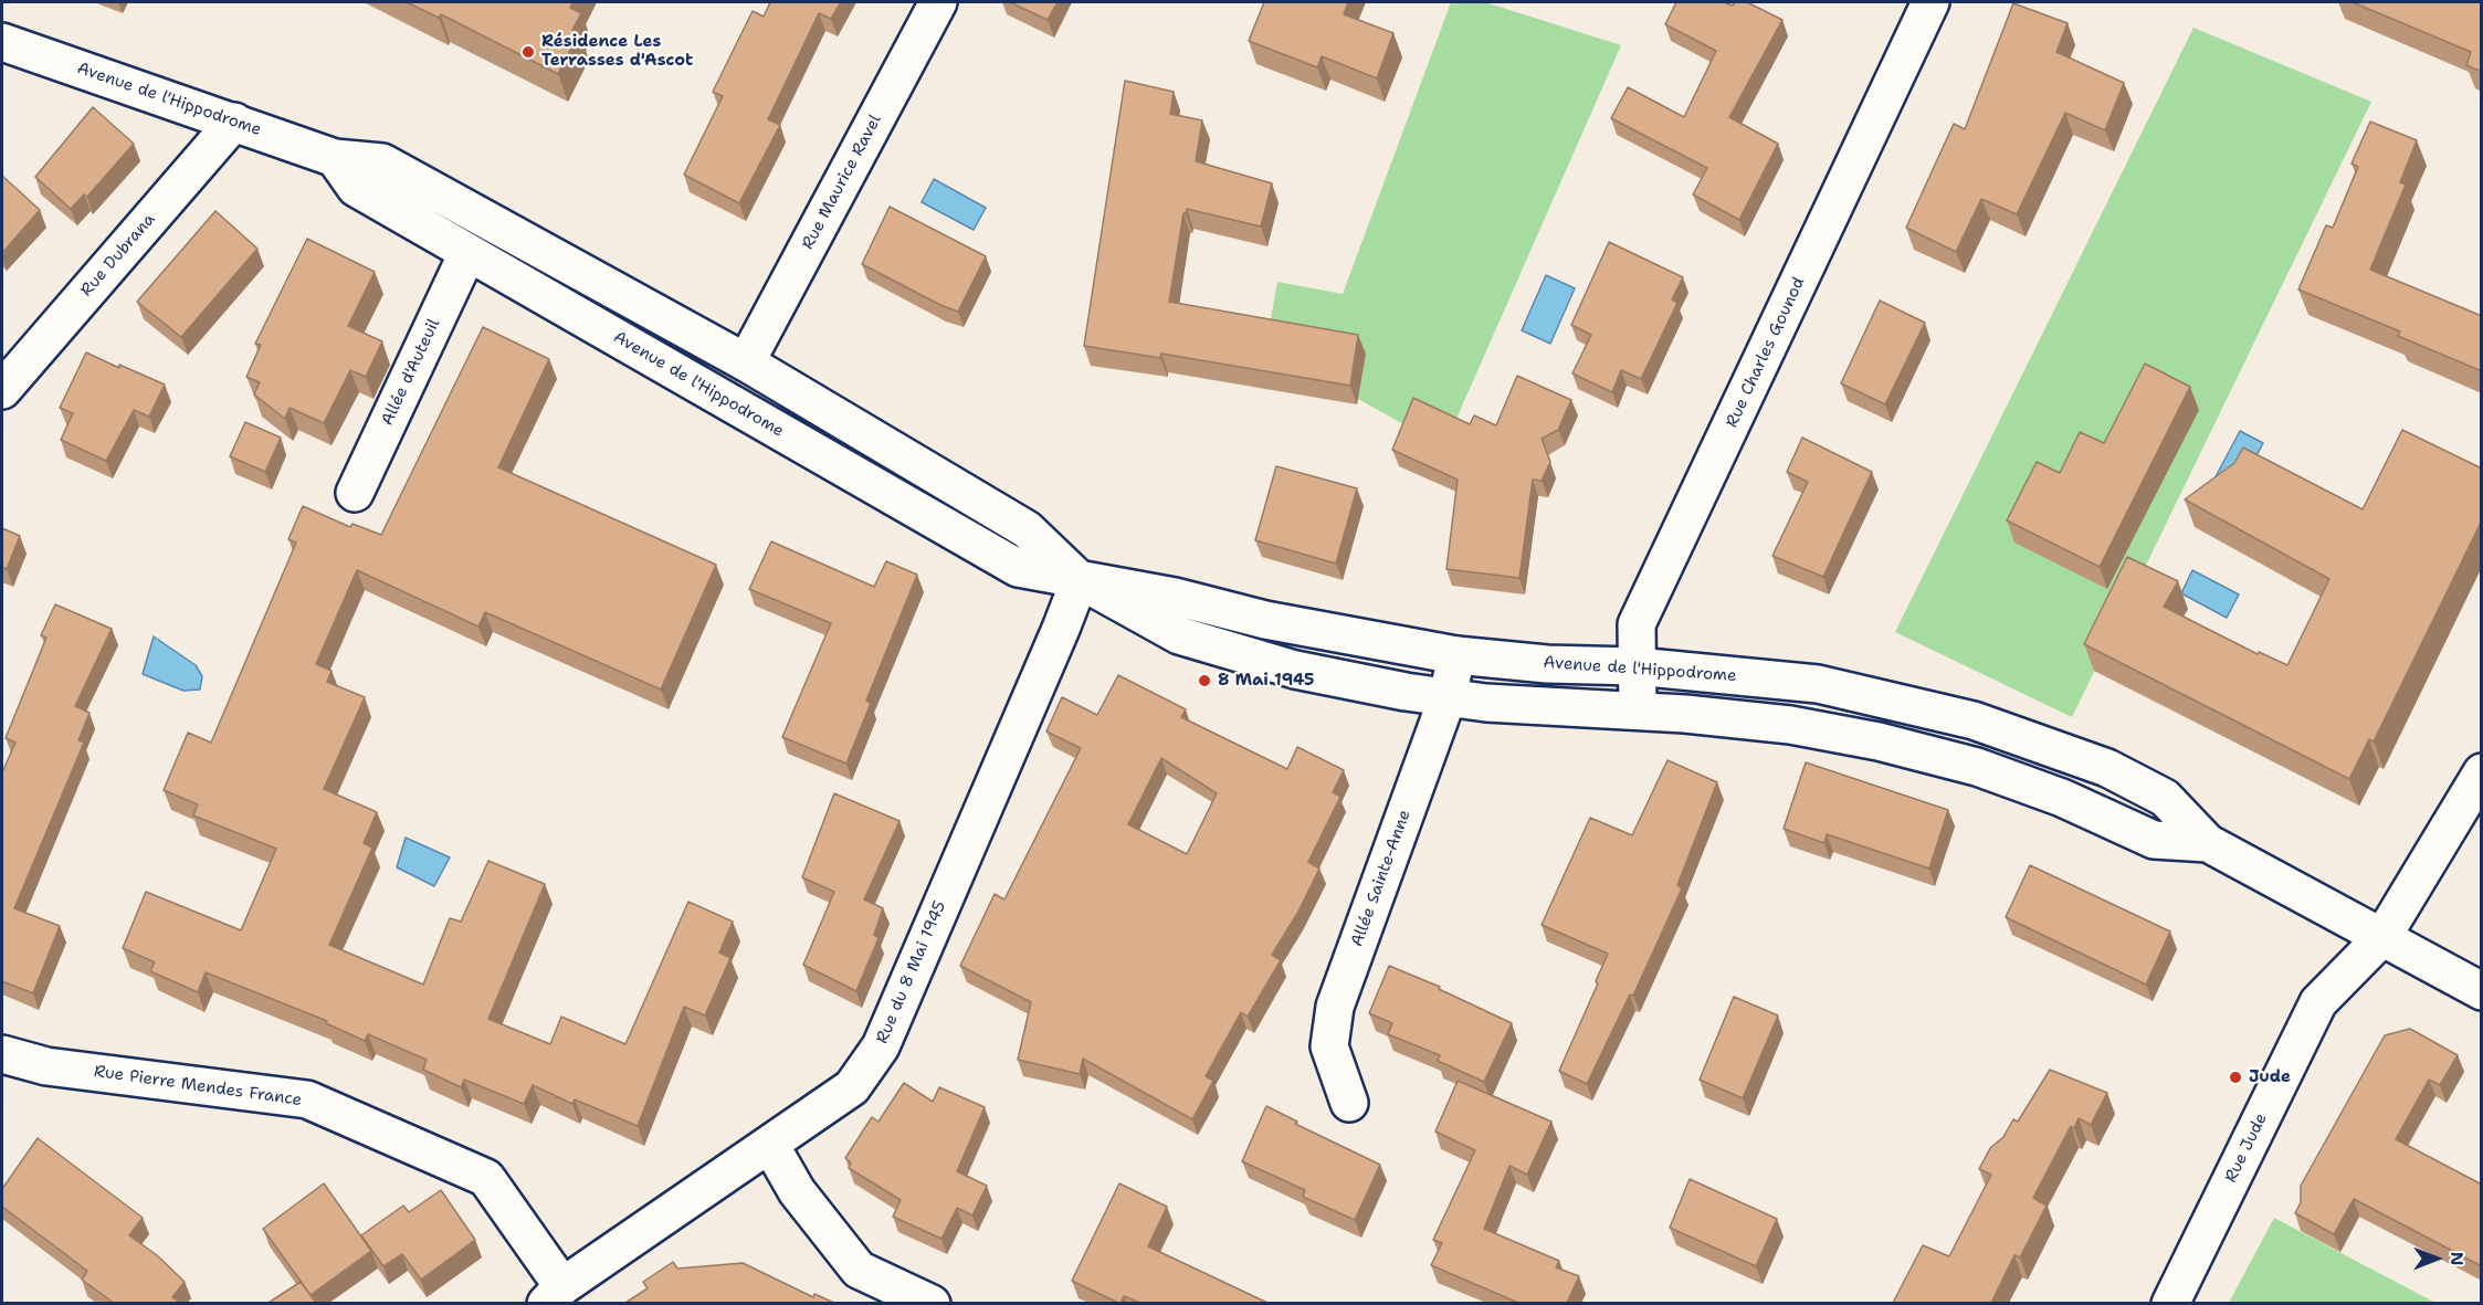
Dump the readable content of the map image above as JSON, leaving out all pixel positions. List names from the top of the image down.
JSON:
{
  "streets": {
    "street": [
      "Avenue de l'Hippodrome",
      "Rue Maurice Ravel",
      "Rue Dubrana",
      "Rue Charles Gounod",
      "Allée d'Auteuil",
      "Allée Sainte-Anne",
      "Rue du 8 Mai 1945",
      "Rue Pierre Mendes France",
      "Rue Jude"
    ]
  },
  "crossings": [
    ["Avenue de l'Hippodrome", "Rue Maurice Ravel"],
    ["Avenue de l'Hippodrome", "Rue Dubrana"],
    ["Avenue de l'Hippodrome", "Rue Charles Gounod"],
    ["Avenue de l'Hippodrome", "Allée d'Auteuil"],
    ["Avenue de l'Hippodrome", "Allée Sainte-Anne"],
    ["Avenue de l'Hippodrome", "Rue du 8 Mai 1945"],
    ["Rue du 8 Mai 1945", "Rue Pierre Mendes France"]
  ],
  "places": ["Résidence Les Terrasses d'Ascot", "8 Mai 1945", "Jude"],
  "north": "right"
}
